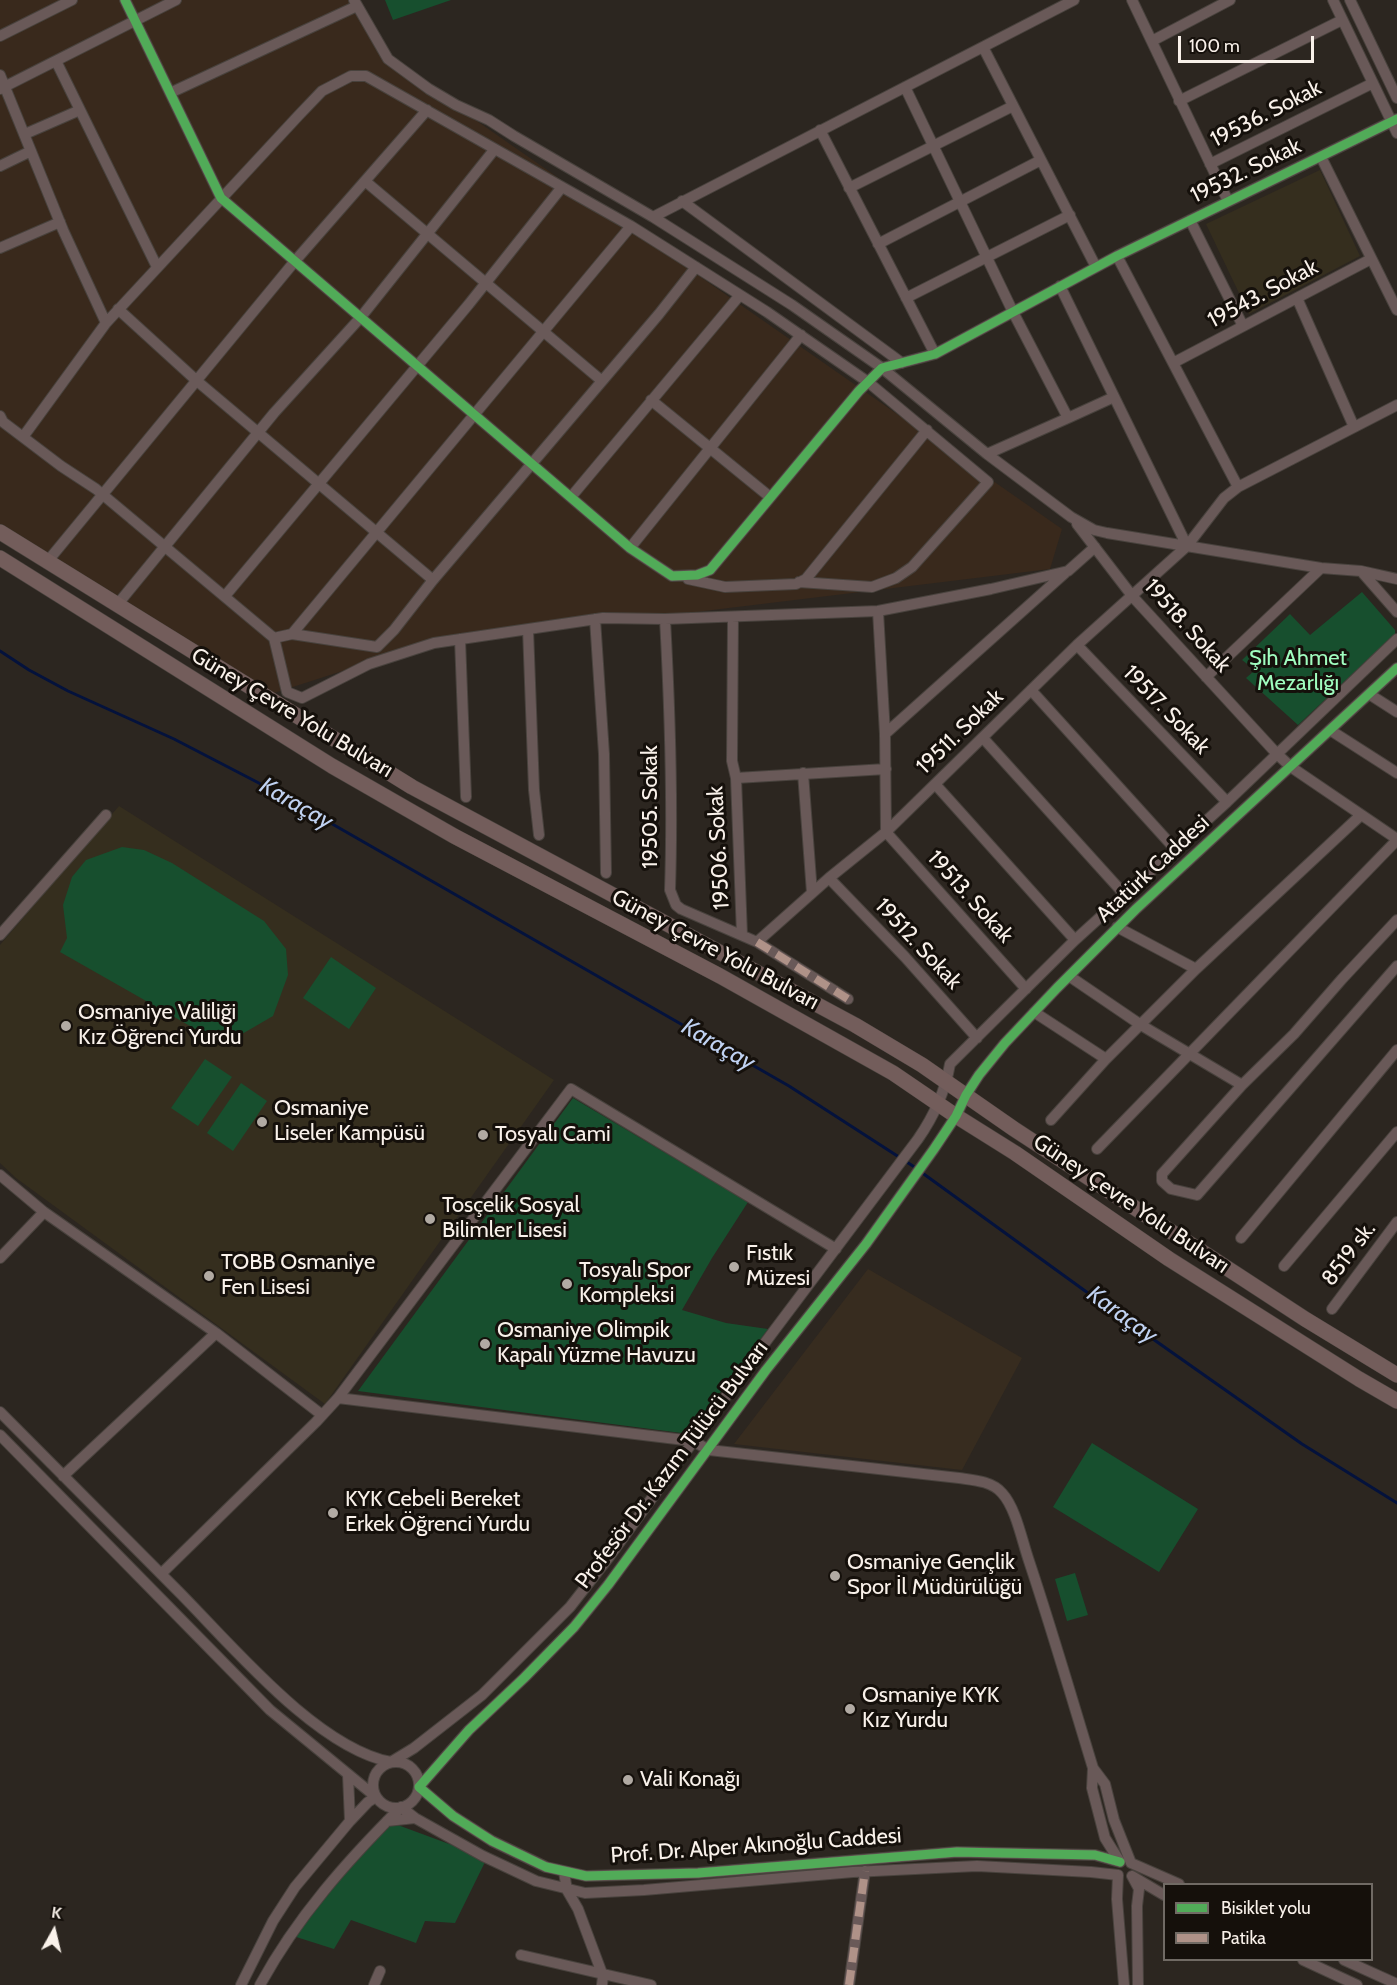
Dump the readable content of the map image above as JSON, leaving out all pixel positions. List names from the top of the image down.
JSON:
{
  "streets": {
    "highway": ["Güney Çevre Yolu Bulvarı"],
    "street": [
      "19536. Sokak",
      "19532. Sokak",
      "19543. Sokak",
      "19518. Sokak",
      "19517. Sokak",
      "19511. Sokak",
      "19505. Sokak",
      "19506. Sokak",
      "Atatürk Caddesi",
      "19513. Sokak",
      "19512. Sokak",
      "8519 sk.",
      "Profesör Dr. Kazım Tülücü Bulvarı",
      "Prof. Dr. Alper Akınoğlu Caddesi"
    ]
  },
  "crossings": [
    ["19518. Sokak", "19511. Sokak"],
    ["19518. Sokak", "Atatürk Caddesi"],
    ["19517. Sokak", "19511. Sokak"],
    ["19517. Sokak", "Atatürk Caddesi"],
    ["Güney Çevre Yolu Bulvarı", "Atatürk Caddesi"],
    ["19511. Sokak", "19505. Sokak"],
    ["19511. Sokak", "19513. Sokak"],
    ["19511. Sokak", "19512. Sokak"],
    ["19505. Sokak", "19506. Sokak"],
    ["Atatürk Caddesi", "19513. Sokak"],
    ["Atatürk Caddesi", "19512. Sokak"],
    ["Atatürk Caddesi", "Profesör Dr. Kazım Tülücü Bulvarı"],
    ["Profesör Dr. Kazım Tülücü Bulvarı", "Prof. Dr. Alper Akınoğlu Caddesi"]
  ],
  "water": ["Karaçay"],
  "parks": ["Şıh Ahmet Mezarlığı"],
  "places": [
    "Osmaniye Valiliği Kız Öğrenci Yurdu",
    "Osmaniye Liseler Kampüsü",
    "Tosyalı Cami",
    "Tosçelik Sosyal Bilimler Lisesi",
    "Fıstık Müzesi",
    "TOBB Osmaniye Fen Lisesi",
    "Tosyalı Spor Kompleksi",
    "Osmaniye Olimpik Kapalı Yüzme Havuzu",
    "KYK Cebeli Bereket Erkek Öğrenci Yurdu",
    "Osmaniye Gençlik Spor İl Müdürülüğü",
    "Osmaniye KYK Kız Yurdu",
    "Vali Konağı"
  ],
  "legend": ["Bisiklet yolu", "Patika"],
  "scale_bar": "100 m",
  "north": "top"
}
